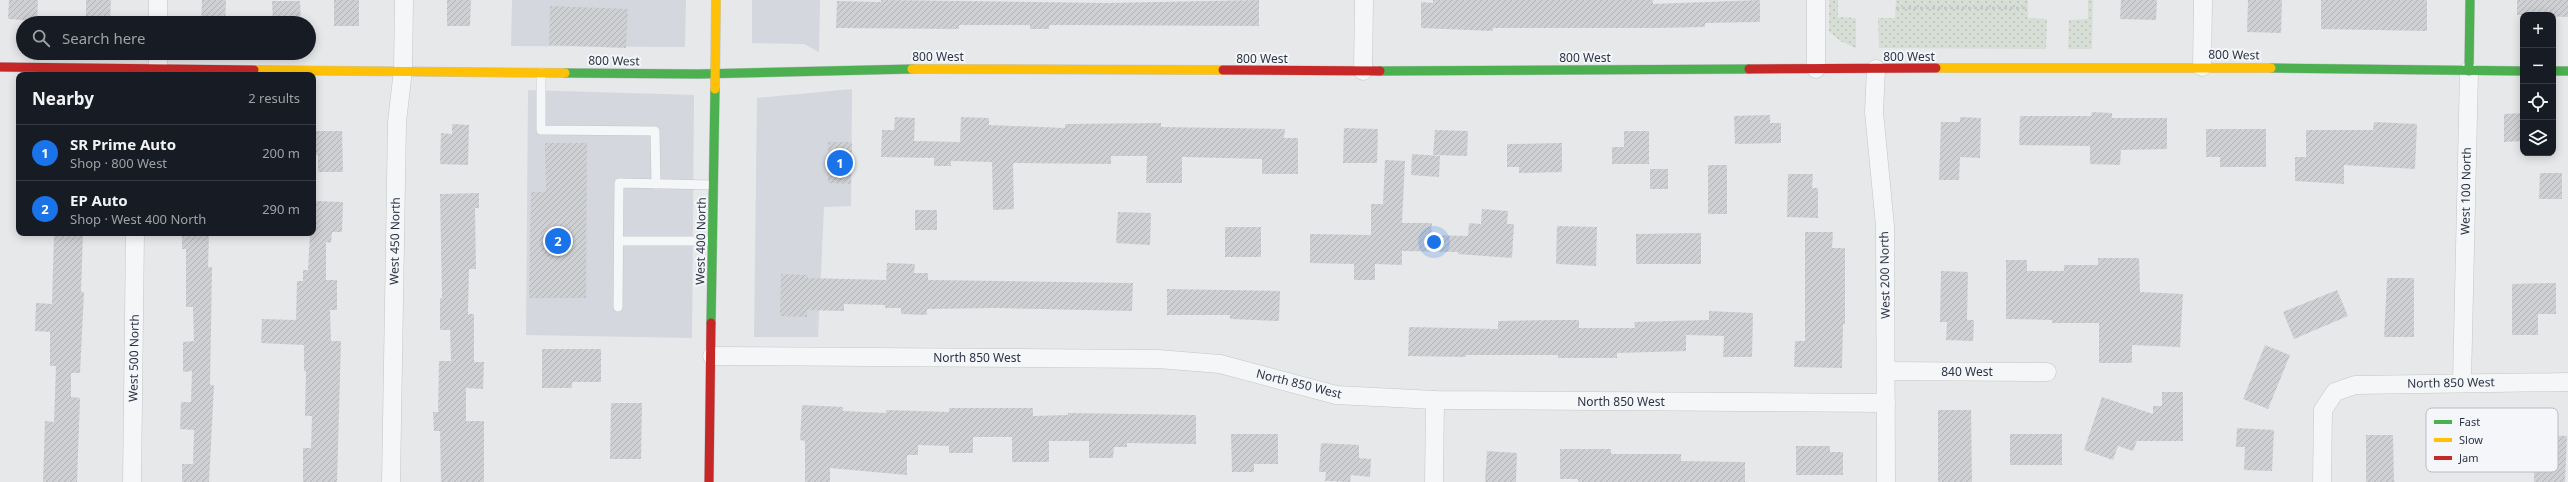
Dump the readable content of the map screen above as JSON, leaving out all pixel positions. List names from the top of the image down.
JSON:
{
  "streets": {
    "street": [
      "800 West",
      "West 100 North",
      "West 450 North",
      "West 400 North",
      "West 200 North",
      "West 500 North",
      "North 850 West",
      "840 West"
    ]
  },
  "crossings": [
    ["800 West", "West 100 North"],
    ["800 West", "West 450 North"],
    ["800 West", "West 400 North"],
    ["800 West", "West 200 North"],
    ["West 100 North", "North 850 West"],
    ["West 400 North", "North 850 West"],
    ["West 200 North", "North 850 West"],
    ["West 200 North", "840 West"]
  ],
  "legend": ["Fast", "Slow", "Jam"],
  "page": {
    "map_buttons": ["+", "−"],
    "search": "Search here",
    "heading": ["Nearby", "2 results"],
    "list": [
      {
        "mark": "1",
        "name": "SR Prime Auto",
        "note": "Shop · 800 West",
        "value": "200 m"
      },
      {
        "mark": "2",
        "name": "EP Auto",
        "note": "Shop · West 400 North",
        "value": "290 m"
      }
    ],
    "pins": ["1", "2"]
  }
}
